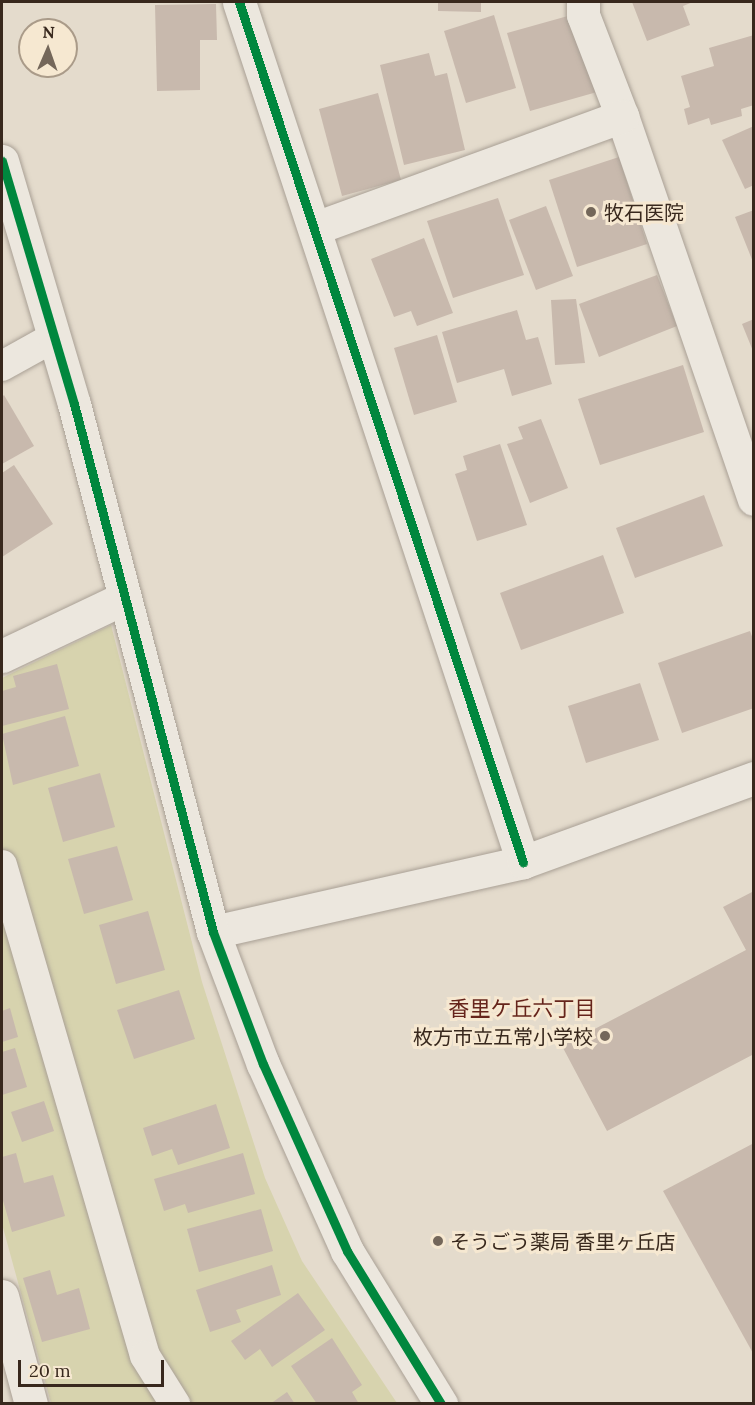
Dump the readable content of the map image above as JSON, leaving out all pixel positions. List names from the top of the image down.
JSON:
{
  "districts": ["香里ケ丘六丁目"],
  "places": ["牧石医院", "枚方市立五常小学校", "そうごう薬局 香里ヶ丘店"],
  "scale_bar": "20 m",
  "north": "top"
}
